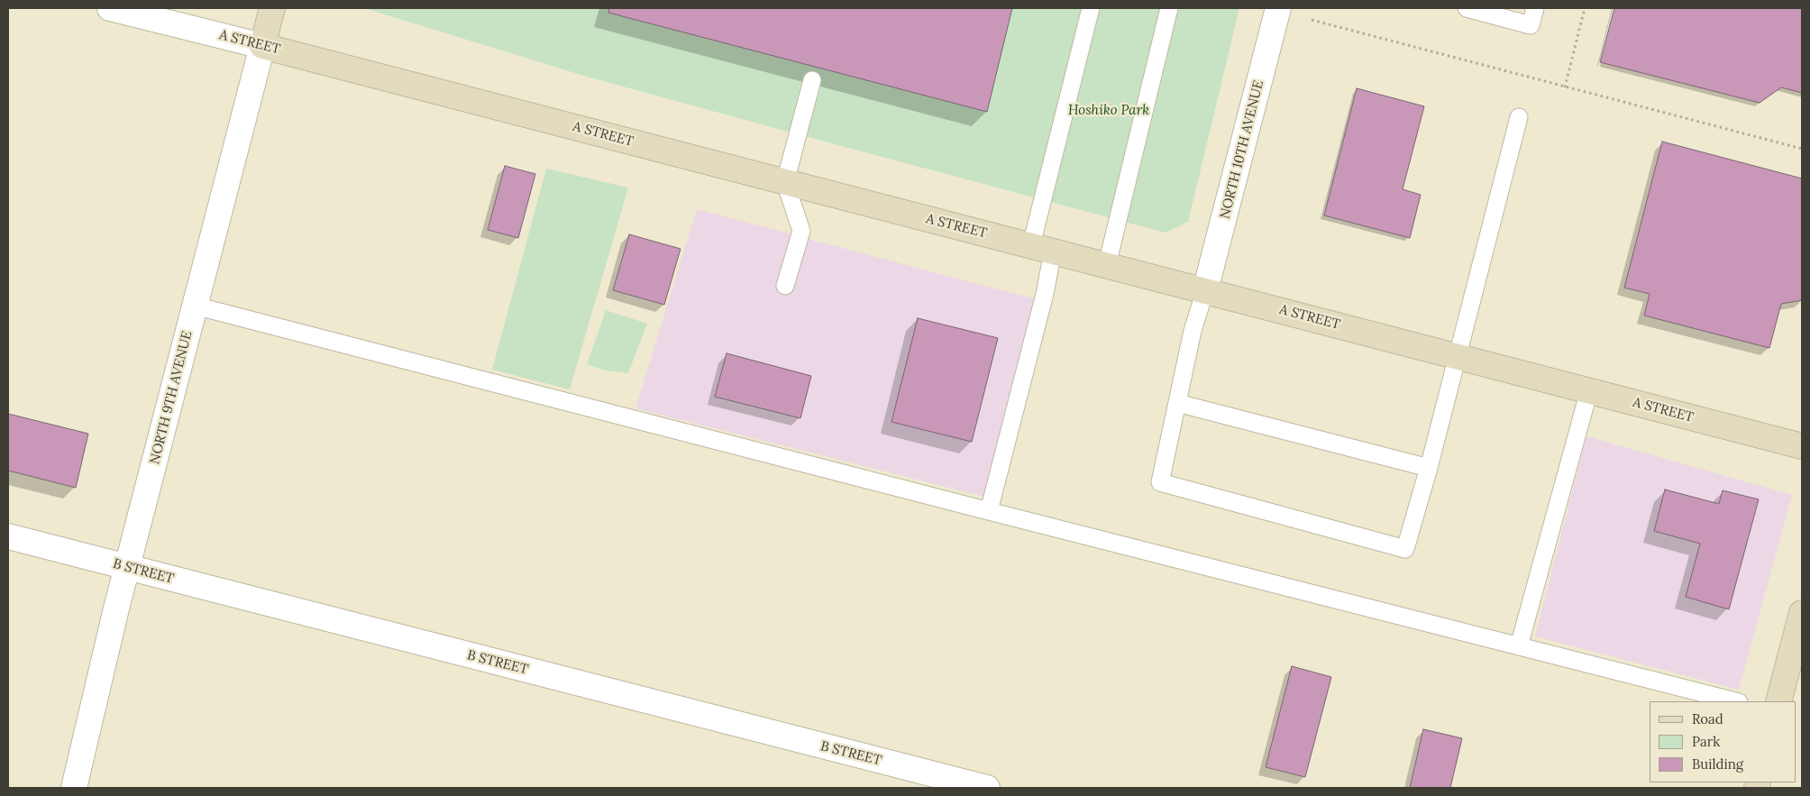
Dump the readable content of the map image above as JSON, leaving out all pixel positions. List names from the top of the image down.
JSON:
{
  "streets": {
    "street": [
      "A STREET",
      "NORTH 10TH AVENUE",
      "NORTH 9TH AVENUE",
      "B STREET"
    ]
  },
  "crossings": [
    ["A STREET", "NORTH 10TH AVENUE"],
    ["A STREET", "NORTH 9TH AVENUE"],
    ["NORTH 9TH AVENUE", "B STREET"]
  ],
  "parks": ["Hoshiko Park"],
  "legend": ["Road", "Park", "Building"]
}
